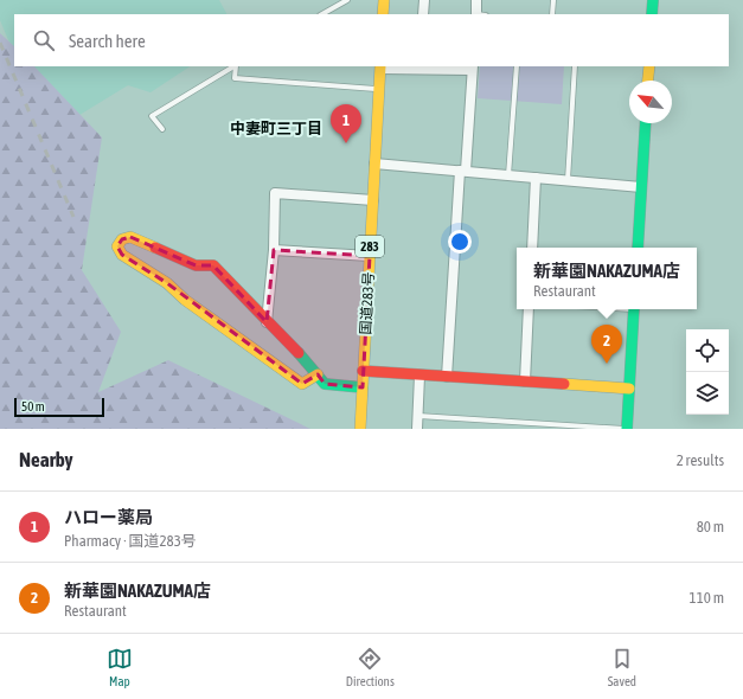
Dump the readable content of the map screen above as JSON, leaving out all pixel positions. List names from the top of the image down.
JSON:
{
  "streets": {
    "main road": ["283", "国道283号"]
  },
  "districts": ["中妻町三丁目"],
  "scale_bar": "50 m",
  "north": "top left",
  "page": {
    "search": "Search here",
    "pins": ["1", "2"],
    "popup": ["新華園NAKAZUMA店", "Restaurant"],
    "scale": "50 m",
    "heading": ["Nearby", "2 results"],
    "list": [
      {
        "mark": "1",
        "name": "ハロー薬局",
        "note": "Pharmacy · 国道283号",
        "value": "80 m"
      },
      {
        "mark": "2",
        "name": "新華園NAKAZUMA店",
        "note": "Restaurant",
        "value": "110 m"
      }
    ],
    "nav": ["Map", "Directions", "Saved"]
  }
}
